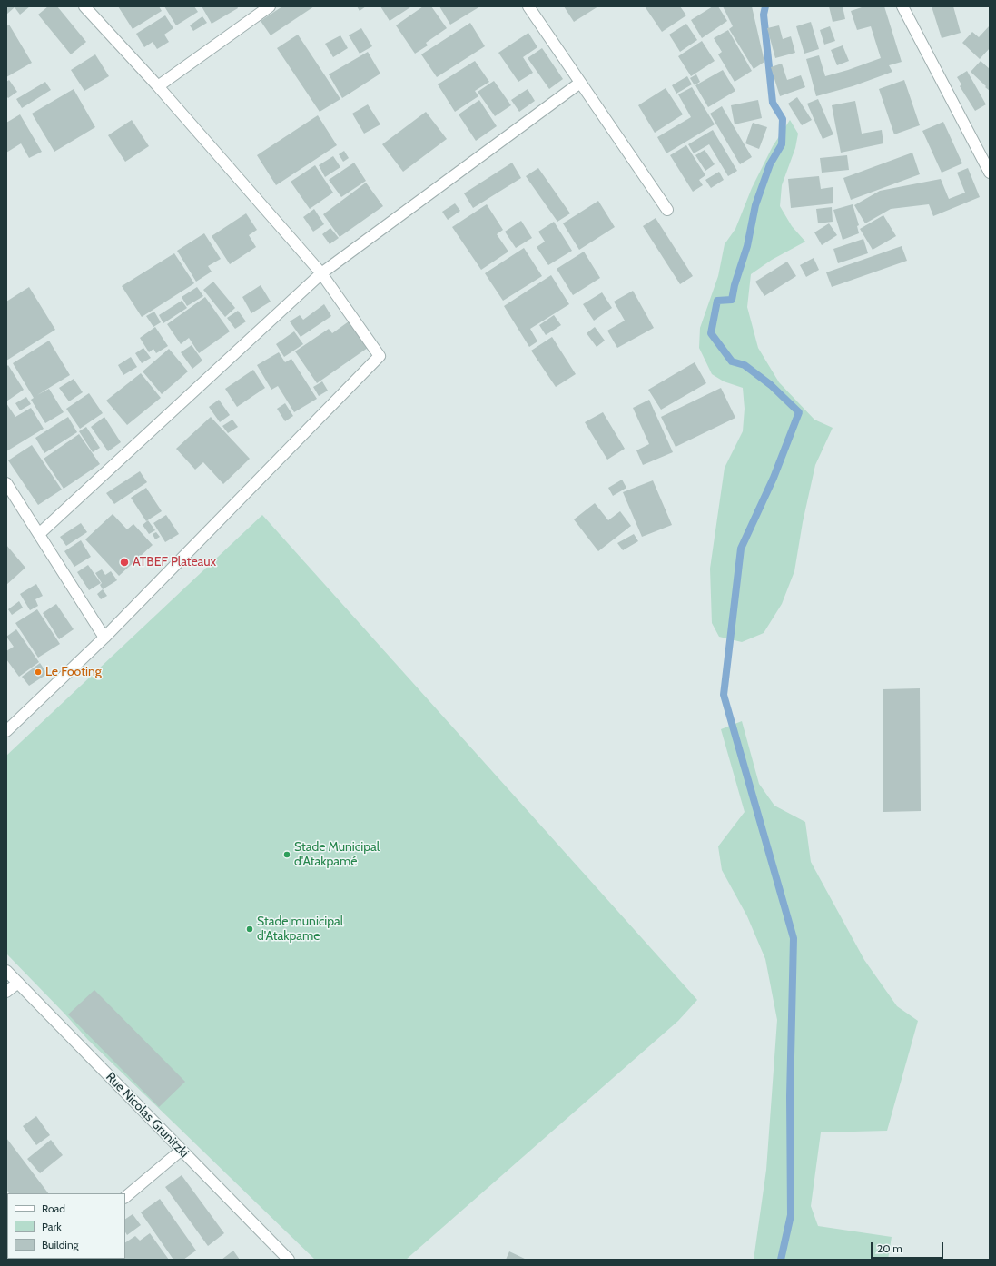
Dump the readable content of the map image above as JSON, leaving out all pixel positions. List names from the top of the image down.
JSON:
{
  "streets": {
    "street": ["Rue Nicolas Grunitzki"]
  },
  "places": [
    "ATBEF Plateaux",
    "Le Footing",
    "Stade Municipal d'Atakpamé",
    "Stade municipal d'Atakpame"
  ],
  "legend": ["Road", "Park", "Building"],
  "scale_bar": "20 m"
}
